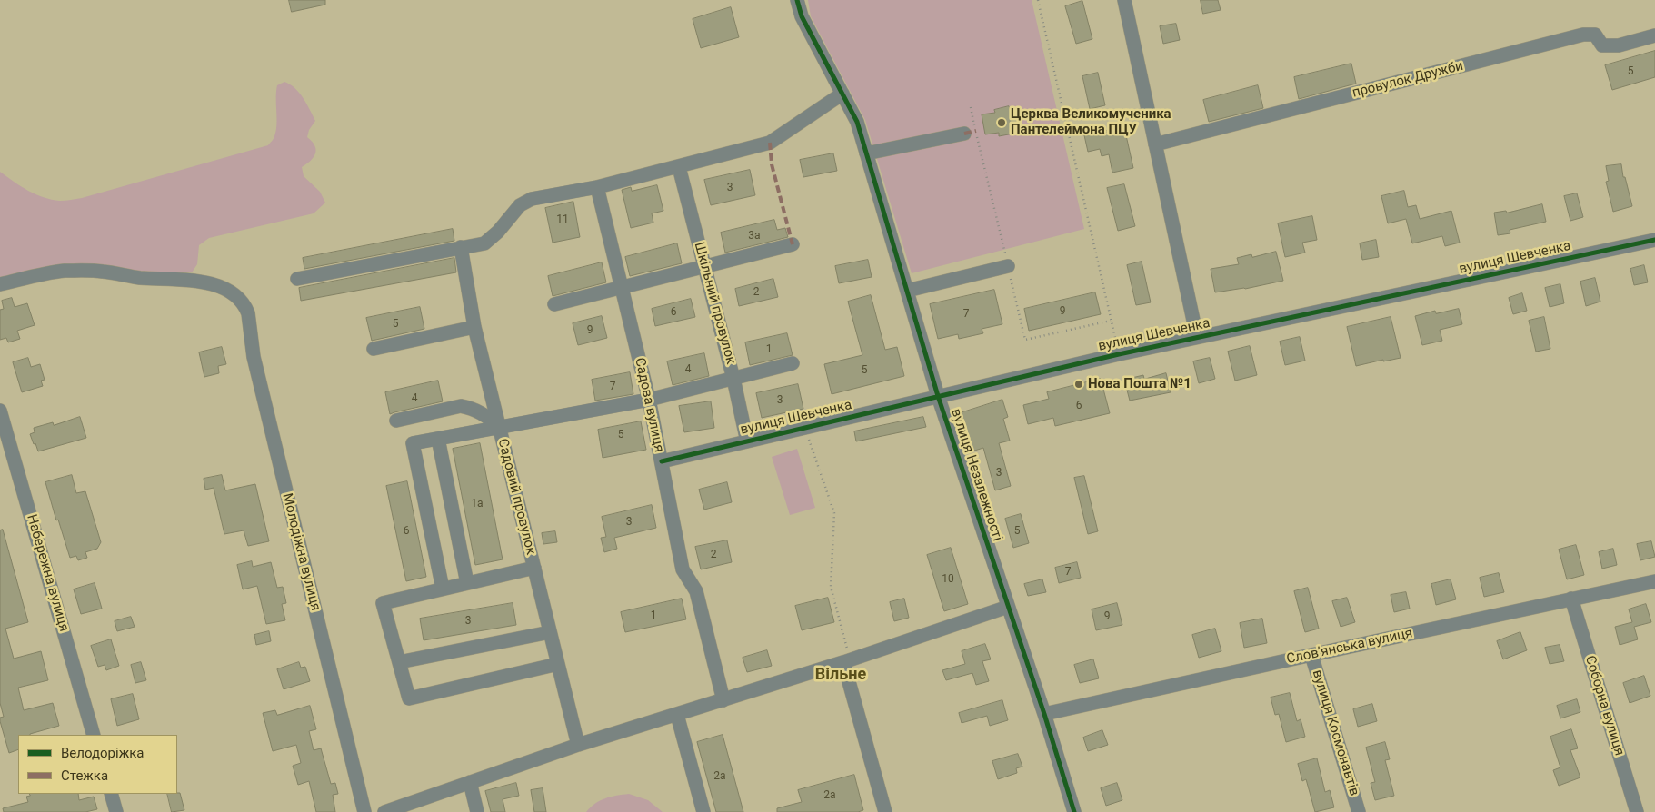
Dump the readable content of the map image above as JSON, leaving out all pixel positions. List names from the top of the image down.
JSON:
{
  "streets": {
    "street": [
      "провулок Дружби",
      "вулиця Шевченка",
      "Шкільний провулок",
      "Садова вулиця",
      "вулиця Незалежності",
      "Садовий провулок",
      "Молодіжна вулиця",
      "Набережна вулиця",
      "Словʼянська вулиця",
      "Соборна вулиця",
      "вулиця Космонавтів"
    ]
  },
  "crossings": [
    ["вулиця Шевченка", "Шкільний провулок"],
    ["вулиця Шевченка", "Садова вулиця"],
    ["вулиця Шевченка", "вулиця Незалежності"],
    ["вулиця Незалежності", "Словʼянська вулиця"],
    ["Словʼянська вулиця", "Соборна вулиця"],
    ["Словʼянська вулиця", "вулиця Космонавтів"]
  ],
  "districts": ["Вільне"],
  "places": ["Церква Великомученика Пантелеймона ПЦУ", "Нова Пошта №1"],
  "house_numbers": [
    "5",
    "3",
    "11",
    "3а",
    "2",
    "9",
    "6",
    "7",
    "5",
    "9",
    "1",
    "4",
    "5",
    "7",
    "4",
    "3",
    "6",
    "5",
    "3",
    "1а",
    "3",
    "6",
    "5",
    "2",
    "7",
    "10",
    "1",
    "9",
    "3",
    "2а",
    "2а"
  ],
  "legend": ["Велодоріжка", "Стежка"]
}
